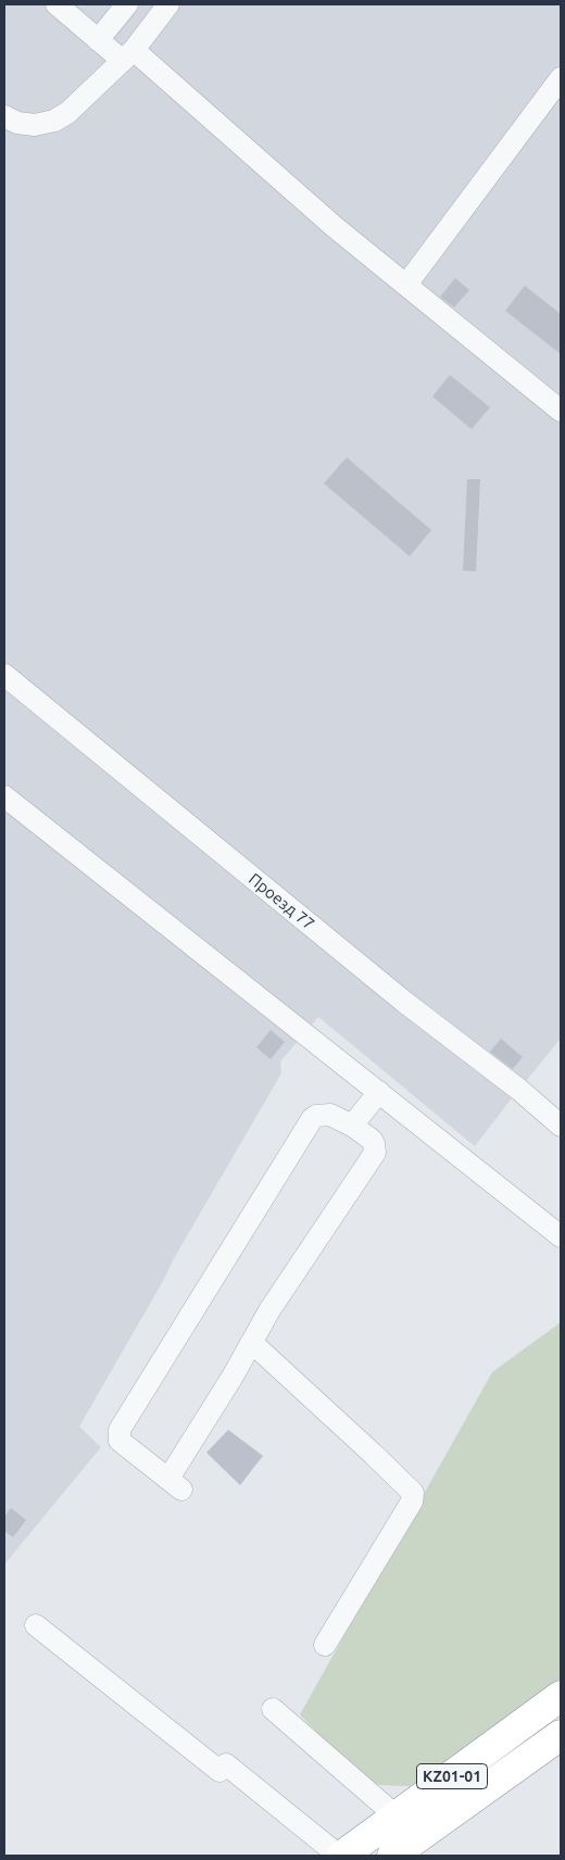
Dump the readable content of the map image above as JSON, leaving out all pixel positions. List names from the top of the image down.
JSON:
{
  "streets": {
    "highway": ["KZ01-01"],
    "lane": ["Проезд 77"]
  }
}
